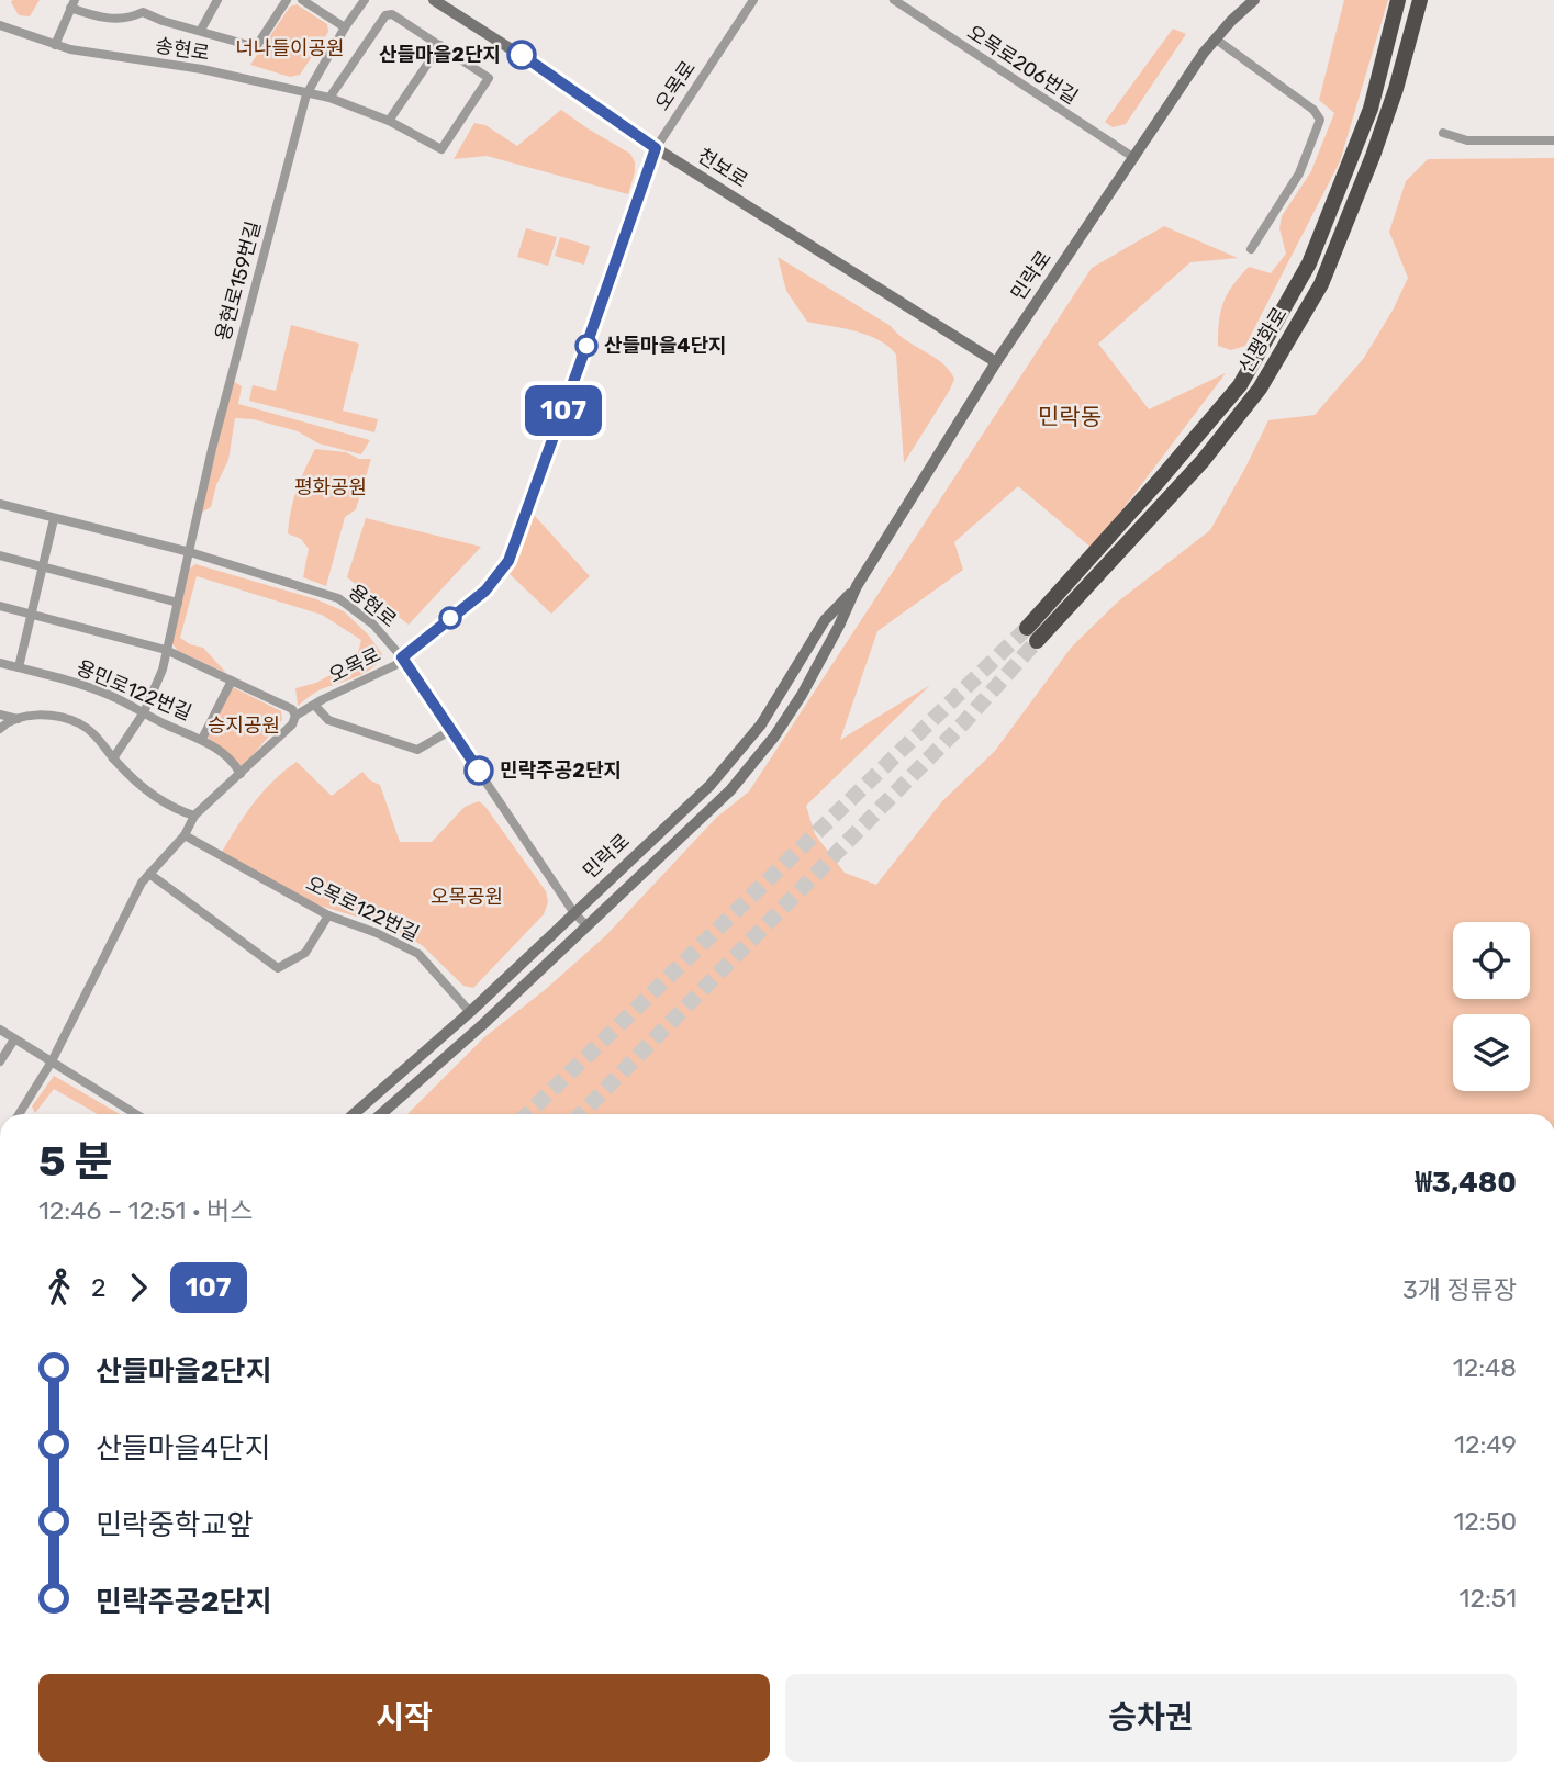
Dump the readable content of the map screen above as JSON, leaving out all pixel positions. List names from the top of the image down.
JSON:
{
  "streets": {
    "highway": ["신평화로"],
    "main road": ["천보로", "민락로"],
    "street": [
      "송현로",
      "오목로206번길",
      "오목로",
      "용현로159번길",
      "용현로",
      "용민로122번길",
      "오목로122번길"
    ]
  },
  "crossings": [
    ["송현로", "용현로159번길"],
    ["오목로206번길", "민락로"],
    ["오목로", "천보로"],
    ["오목로", "용현로"],
    ["오목로", "용민로122번길"],
    ["오목로", "오목로122번길"],
    ["천보로", "민락로"],
    ["민락로", "용현로"],
    ["민락로", "오목로122번길"],
    ["용현로159번길", "용현로"],
    ["용현로159번길", "용민로122번길"]
  ],
  "districts": ["민락동"],
  "parks": [
    "너나들이공원",
    "평화공원",
    "승지공원",
    "오목공원"
  ],
  "places": ["산들마을2단지", "산들마을4단지", "민락주공2단지"],
  "lines": ["bus line 107"],
  "page": {
    "on_map": "107",
    "heading": ["5 분", "12:46 – 12:51 · 버스", "₩3,480"],
    "legs": ["2", "107", "3개 정류장"],
    "list": [
      {
        "name": "산들마을2단지",
        "value": "12:48"
      },
      {
        "name": "산들마을4단지",
        "value": "12:49"
      },
      {
        "name": "민락중학교앞",
        "value": "12:50"
      },
      {
        "name": "민락주공2단지",
        "value": "12:51"
      }
    ],
    "buttons": ["시작", "승차권"]
  }
}
